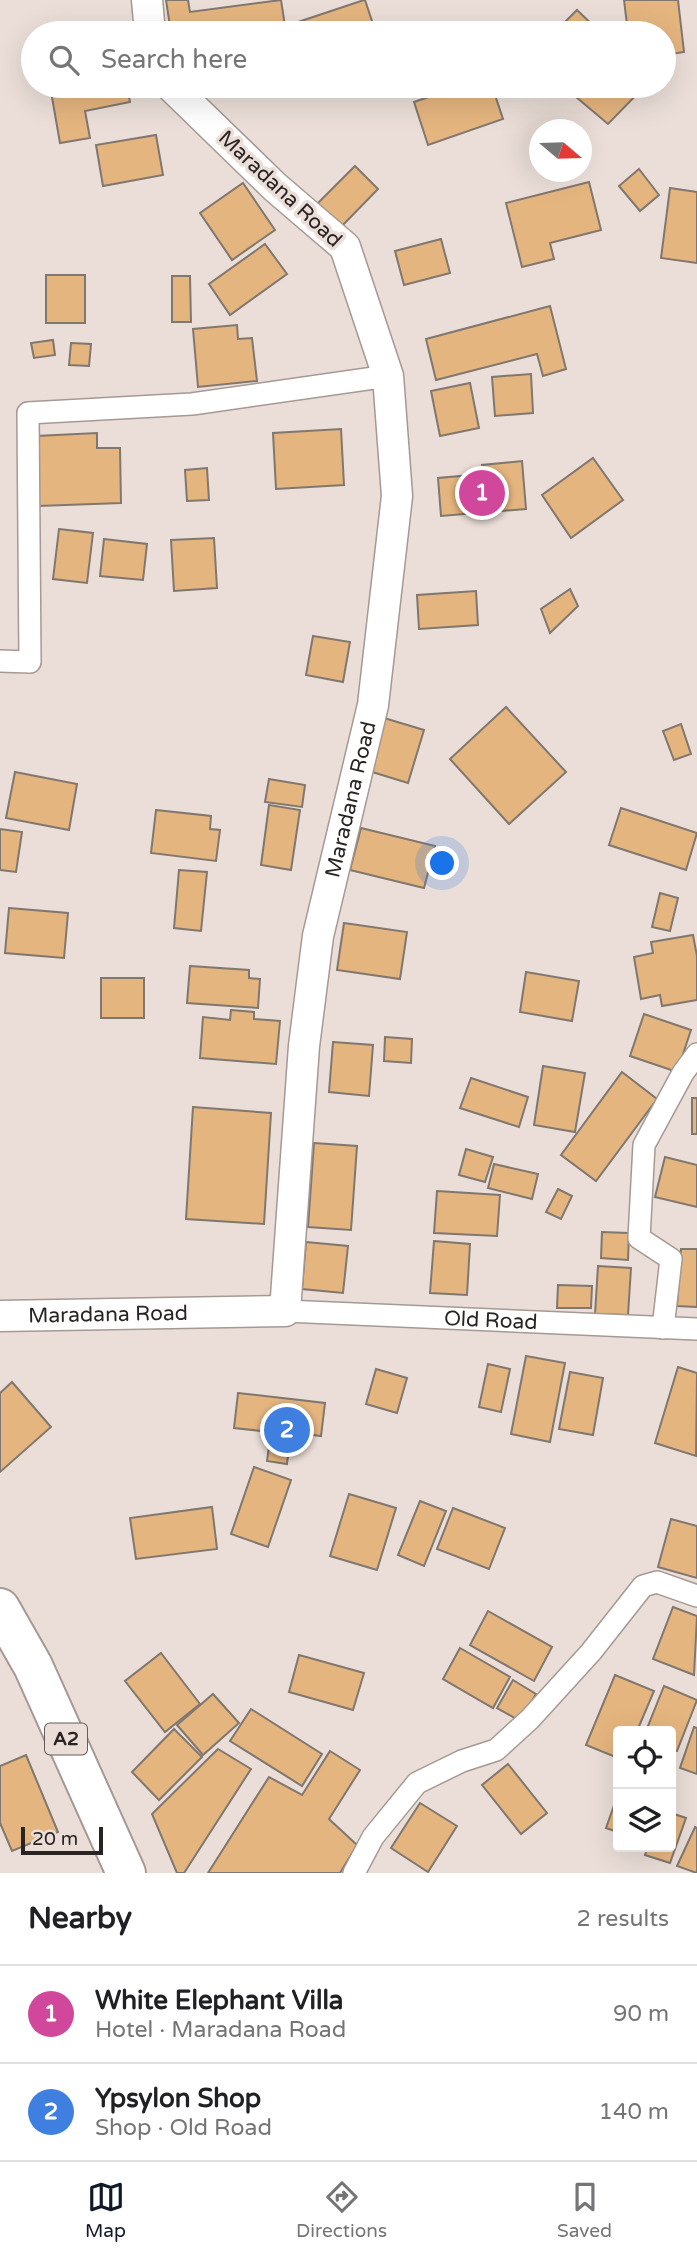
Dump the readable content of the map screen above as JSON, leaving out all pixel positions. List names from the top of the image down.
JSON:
{
  "streets": {
    "highway": ["A2"],
    "street": ["Maradana Road", "Old Road"]
  },
  "crossings": [
    ["Maradana Road", "Old Road"]
  ],
  "scale_bar": "20 m",
  "north": "right",
  "page": {
    "search": "Search here",
    "pins": ["1", "2"],
    "scale": "20 m",
    "heading": ["Nearby", "2 results"],
    "list": [
      {
        "mark": "1",
        "name": "White Elephant Villa",
        "note": "Hotel · Maradana Road",
        "value": "90 m"
      },
      {
        "mark": "2",
        "name": "Ypsylon Shop",
        "note": "Shop · Old Road",
        "value": "140 m"
      }
    ],
    "nav": ["Map", "Directions", "Saved"]
  }
}
